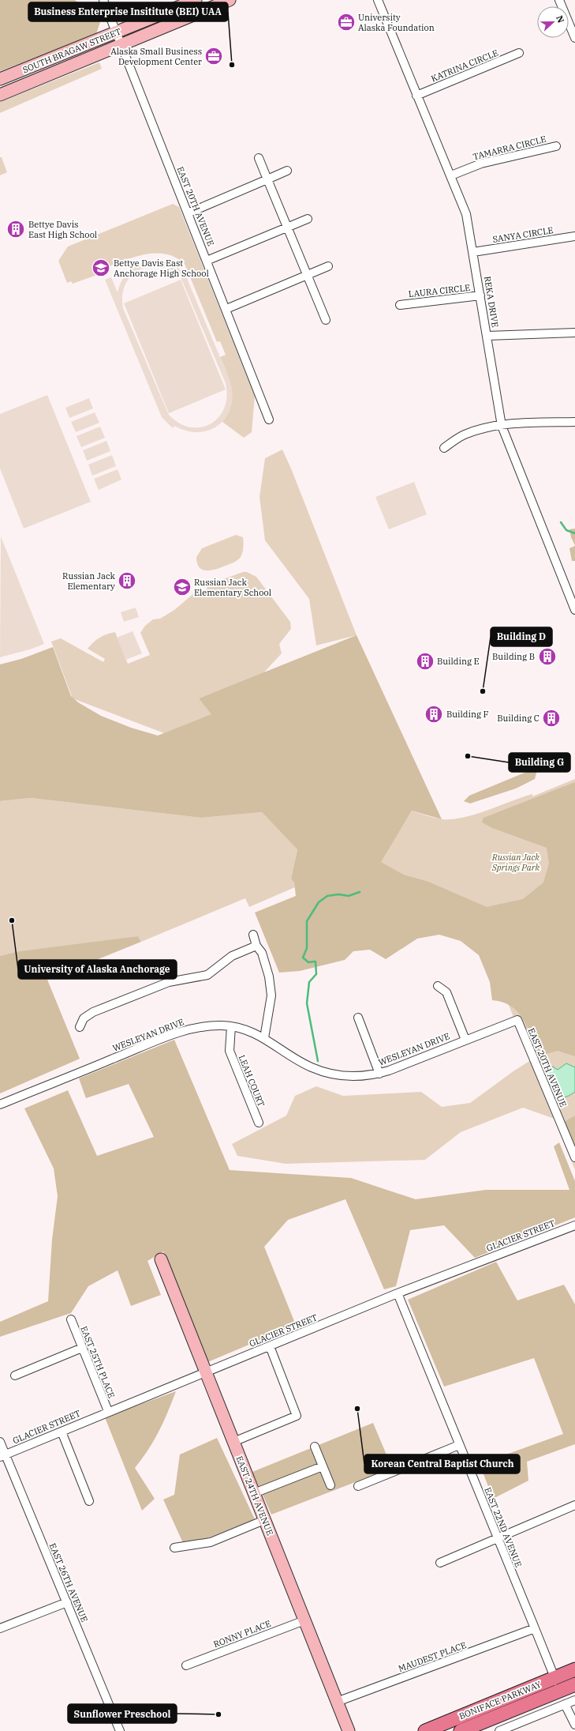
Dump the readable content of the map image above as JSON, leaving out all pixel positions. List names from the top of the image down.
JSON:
{
  "streets": {
    "main road": ["BONIFACE PARKWAY"],
    "street": [
      "SOUTH BRAGAW STREET",
      "KATRINA CIRCLE",
      "TAMARRA CIRCLE",
      "EAST 20TH AVENUE",
      "SANYA CIRCLE",
      "LAURA CIRCLE",
      "REKA DRIVE",
      "WESLEYAN DRIVE",
      "LEAH COURT",
      "GLACIER STREET",
      "EAST 25TH PLACE",
      "EAST 24TH AVENUE",
      "EAST 22ND AVENUE",
      "EAST 26TH AVENUE",
      "RONNY PLACE",
      "MAUDEST PLACE"
    ]
  },
  "crossings": [
    ["SOUTH BRAGAW STREET", "EAST 20TH AVENUE"],
    ["KATRINA CIRCLE", "REKA DRIVE"],
    ["TAMARRA CIRCLE", "REKA DRIVE"],
    ["EAST 20TH AVENUE", "WESLEYAN DRIVE"],
    ["SANYA CIRCLE", "REKA DRIVE"],
    ["LAURA CIRCLE", "REKA DRIVE"],
    ["WESLEYAN DRIVE", "LEAH COURT"],
    ["GLACIER STREET", "EAST 25TH PLACE"],
    ["GLACIER STREET", "EAST 24TH AVENUE"],
    ["GLACIER STREET", "EAST 22ND AVENUE"],
    ["GLACIER STREET", "EAST 26TH AVENUE"],
    ["EAST 24TH AVENUE", "RONNY PLACE"],
    ["EAST 24TH AVENUE", "MAUDEST PLACE"],
    ["EAST 22ND AVENUE", "MAUDEST PLACE"],
    ["EAST 22ND AVENUE", "BONIFACE PARKWAY"]
  ],
  "parks": ["Russian Jack Springs Park"],
  "places": {
    "office": ["University Alaska Foundation", "Alaska Small Business Development Center"],
    "other": [
      "Business Enterprise Insititute (BEI) UAA",
      "Building D",
      "Building G",
      "University of Alaska Anchorage",
      "Korean Central Baptist Church",
      "Sunflower Preschool"
    ],
    "building": [
      "Bettye Davis East High School",
      "Russian Jack Elementary",
      "Building B",
      "Building E",
      "Building F",
      "Building C"
    ],
    "school or university": ["Bettye Davis East Anchorage High School", "Russian Jack Elementary School"]
  },
  "north": "right"
}
